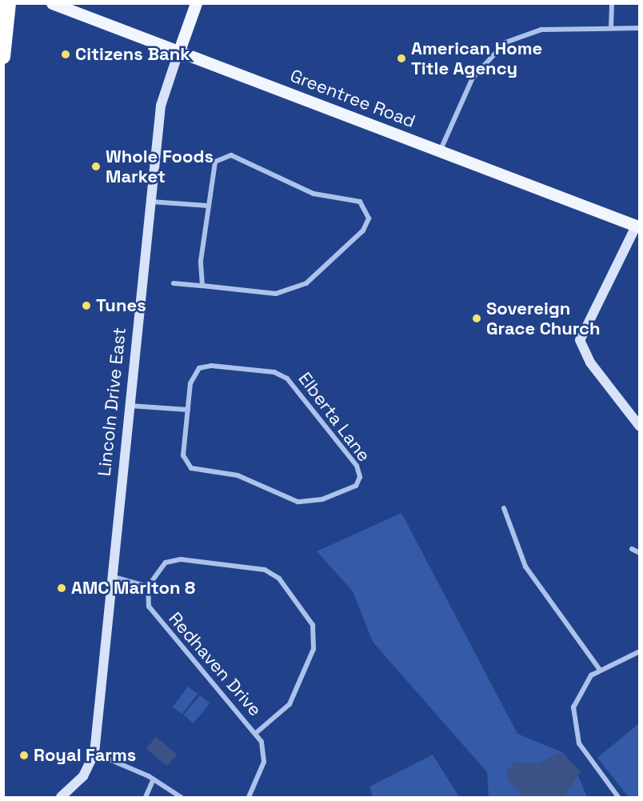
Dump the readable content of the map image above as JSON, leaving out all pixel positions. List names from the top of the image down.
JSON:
{
  "streets": {
    "main road": ["Greentree Road", "Lincoln Drive East"],
    "street": ["Elberta Lane", "Redhaven Drive"]
  },
  "crossings": [
    ["Greentree Road", "Lincoln Drive East"]
  ],
  "places": [
    "Citizens Bank",
    "American Home Title Agency",
    "Whole Foods Market",
    "Tunes",
    "Sovereign Grace Church",
    "AMC Marlton 8",
    "Royal Farms"
  ]
}
